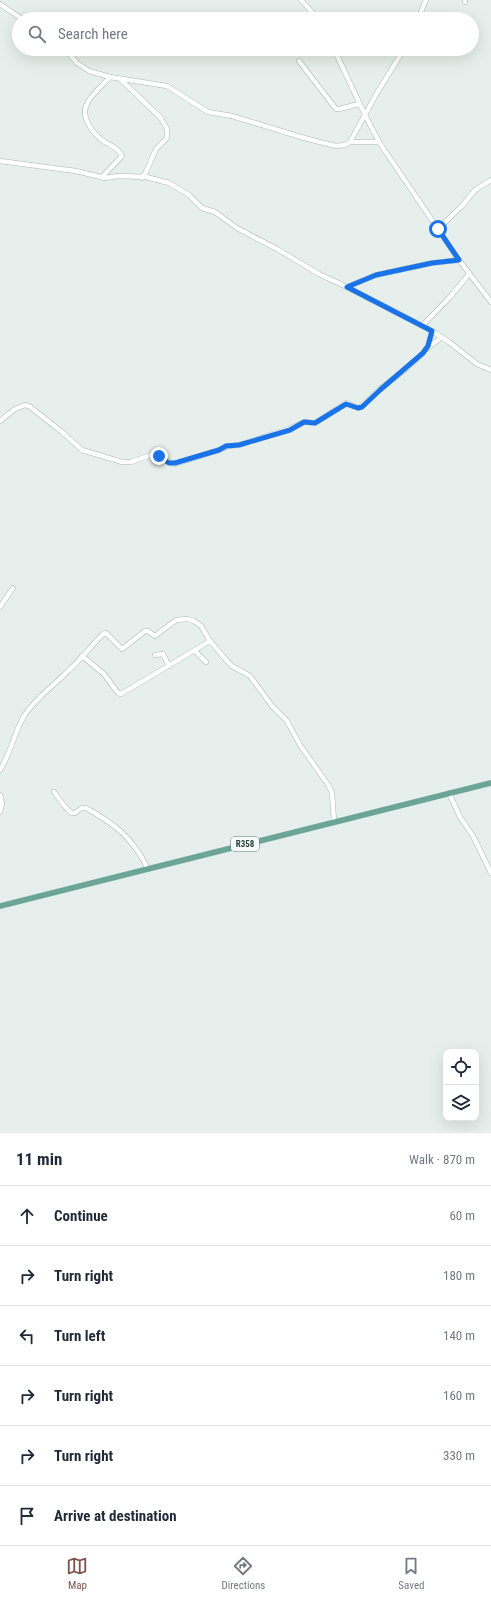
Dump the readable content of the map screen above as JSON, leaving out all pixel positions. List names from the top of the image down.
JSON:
{
  "streets": {
    "main road": ["R358"]
  },
  "page": {
    "search": "Search here",
    "heading": ["11 min", "Walk · 870 m"],
    "list": [
      ["Continue", "60 m"],
      ["Turn right", "180 m"],
      ["Turn left", "140 m"],
      ["Turn right", "160 m"],
      ["Turn right", "330 m"],
      "Arrive at destination"
    ],
    "nav": ["Map", "Directions", "Saved"]
  }
}
